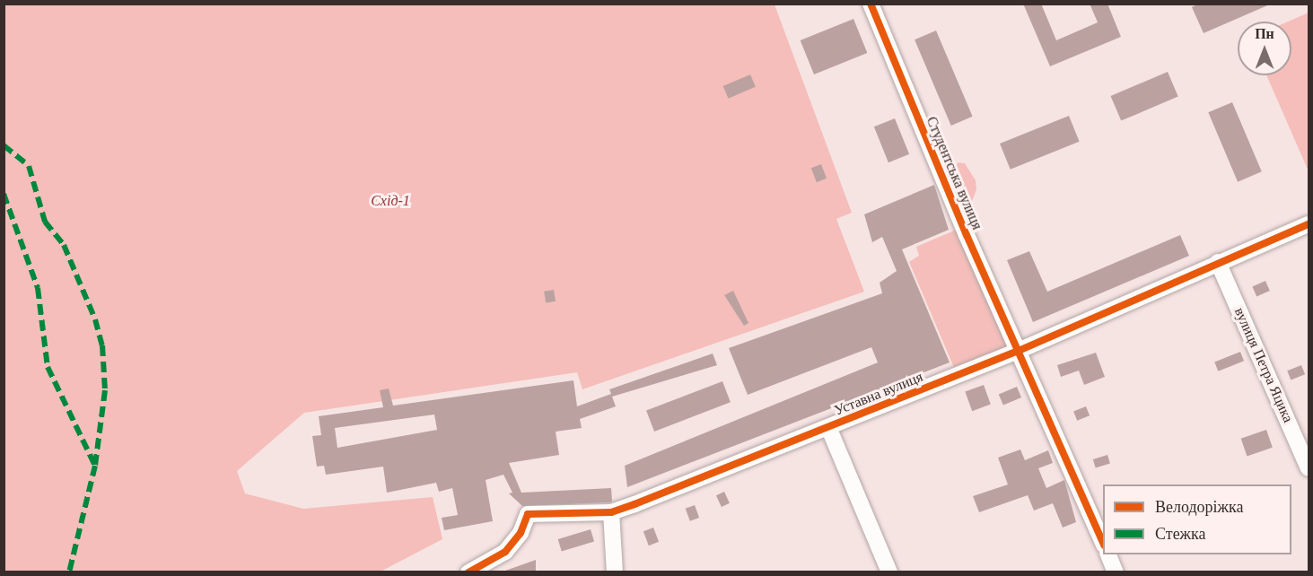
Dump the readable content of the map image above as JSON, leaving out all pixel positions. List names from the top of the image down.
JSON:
{
  "streets": {
    "street": ["Студентська вулиця", "вулиця Петра Яцика", "Уставна вулиця"]
  },
  "crossings": [
    ["Студентська вулиця", "Уставна вулиця"],
    ["вулиця Петра Яцика", "Уставна вулиця"]
  ],
  "parks": ["Схід-1"],
  "legend": ["Велодоріжка", "Стежка"],
  "north": "top"
}
